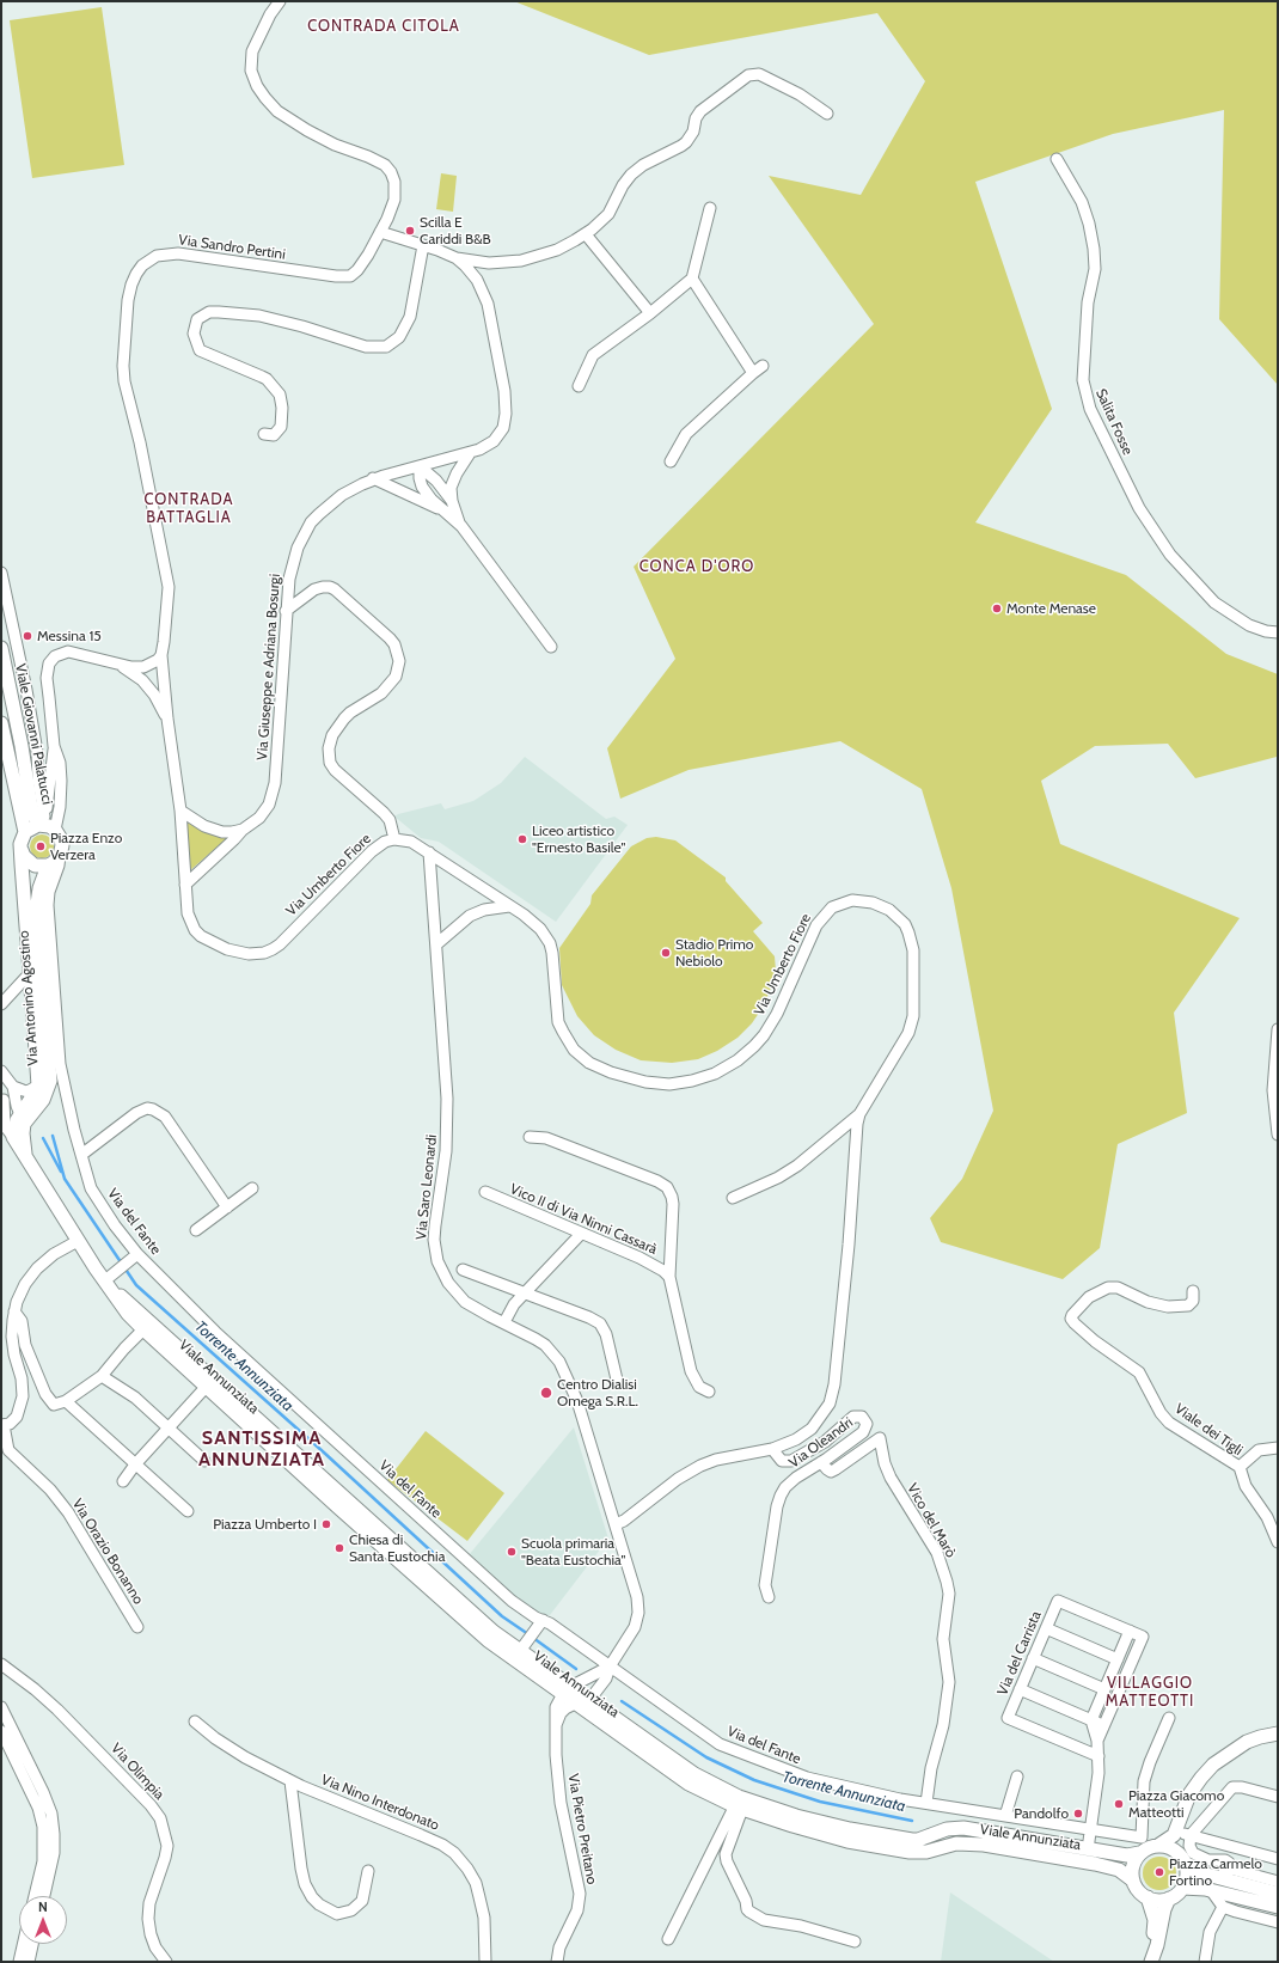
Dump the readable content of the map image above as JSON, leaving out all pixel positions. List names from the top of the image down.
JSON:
{
  "streets": {
    "main road": ["Viale Giovanni Palatucci", "Via Antonino Agostino", "Viale Annunziata"],
    "street": [
      "Via Sandro Pertini",
      "Salita Fosse",
      "Via Giuseppe e Adriana Bosurgi",
      "Via Umberto Fiore",
      "Via Saro Leonardi",
      "Vico II di Via Ninni Cassarà",
      "Via del Fante",
      "Viale dei Tigli",
      "Via Oleandri",
      "Vico del Marò",
      "Via Orazio Bonanno",
      "Via del Carrista",
      "Via Olimpia",
      "Via Nino Interdonato",
      "Via Pietro Preitano"
    ]
  },
  "crossings": [
    ["Via Sandro Pertini", "Via Giuseppe e Adriana Bosurgi"],
    ["Via Sandro Pertini", "Via Umberto Fiore"],
    ["Via Giuseppe e Adriana Bosurgi", "Via Umberto Fiore"],
    ["Viale Giovanni Palatucci", "Via Antonino Agostino"],
    ["Viale Giovanni Palatucci", "Via del Fante"],
    ["Via Umberto Fiore", "Via Saro Leonardi"],
    ["Via Umberto Fiore", "Via Oleandri"],
    ["Via Antonino Agostino", "Via del Fante"],
    ["Via Antonino Agostino", "Viale Annunziata"],
    ["Via Saro Leonardi", "Via del Fante"],
    ["Via Saro Leonardi", "Viale Annunziata"],
    ["Via Saro Leonardi", "Via Pietro Preitano"],
    ["Via del Fante", "Vico del Marò"],
    ["Viale Annunziata", "Via Pietro Preitano"],
    ["Via Oleandri", "Vico del Marò"]
  ],
  "districts": [
    "CONTRADA CITOLA",
    "CONTRADA BATTAGLIA",
    "CONCA D'ORO",
    "SANTISSIMA ANNUNZIATA",
    "VILLAGGIO MATTEOTTI"
  ],
  "water": ["Torrente Annunziata"],
  "places": [
    "Scilla E Cariddi B&B",
    "Monte Menase",
    "Messina 15",
    "Liceo artistico \"Ernesto Basile\"",
    "Piazza Enzo Verzera",
    "Stadio Primo Nebiolo",
    "Centro Dialisi Omega S.R.L.",
    "Piazza Umberto I",
    "Chiesa di Santa Eustochia",
    "Scuola primaria \"Beata Eustochia\"",
    "Piazza Giacomo Matteotti",
    "Pandolfo",
    "Piazza Carmelo Fortino"
  ],
  "north": "top"
}
